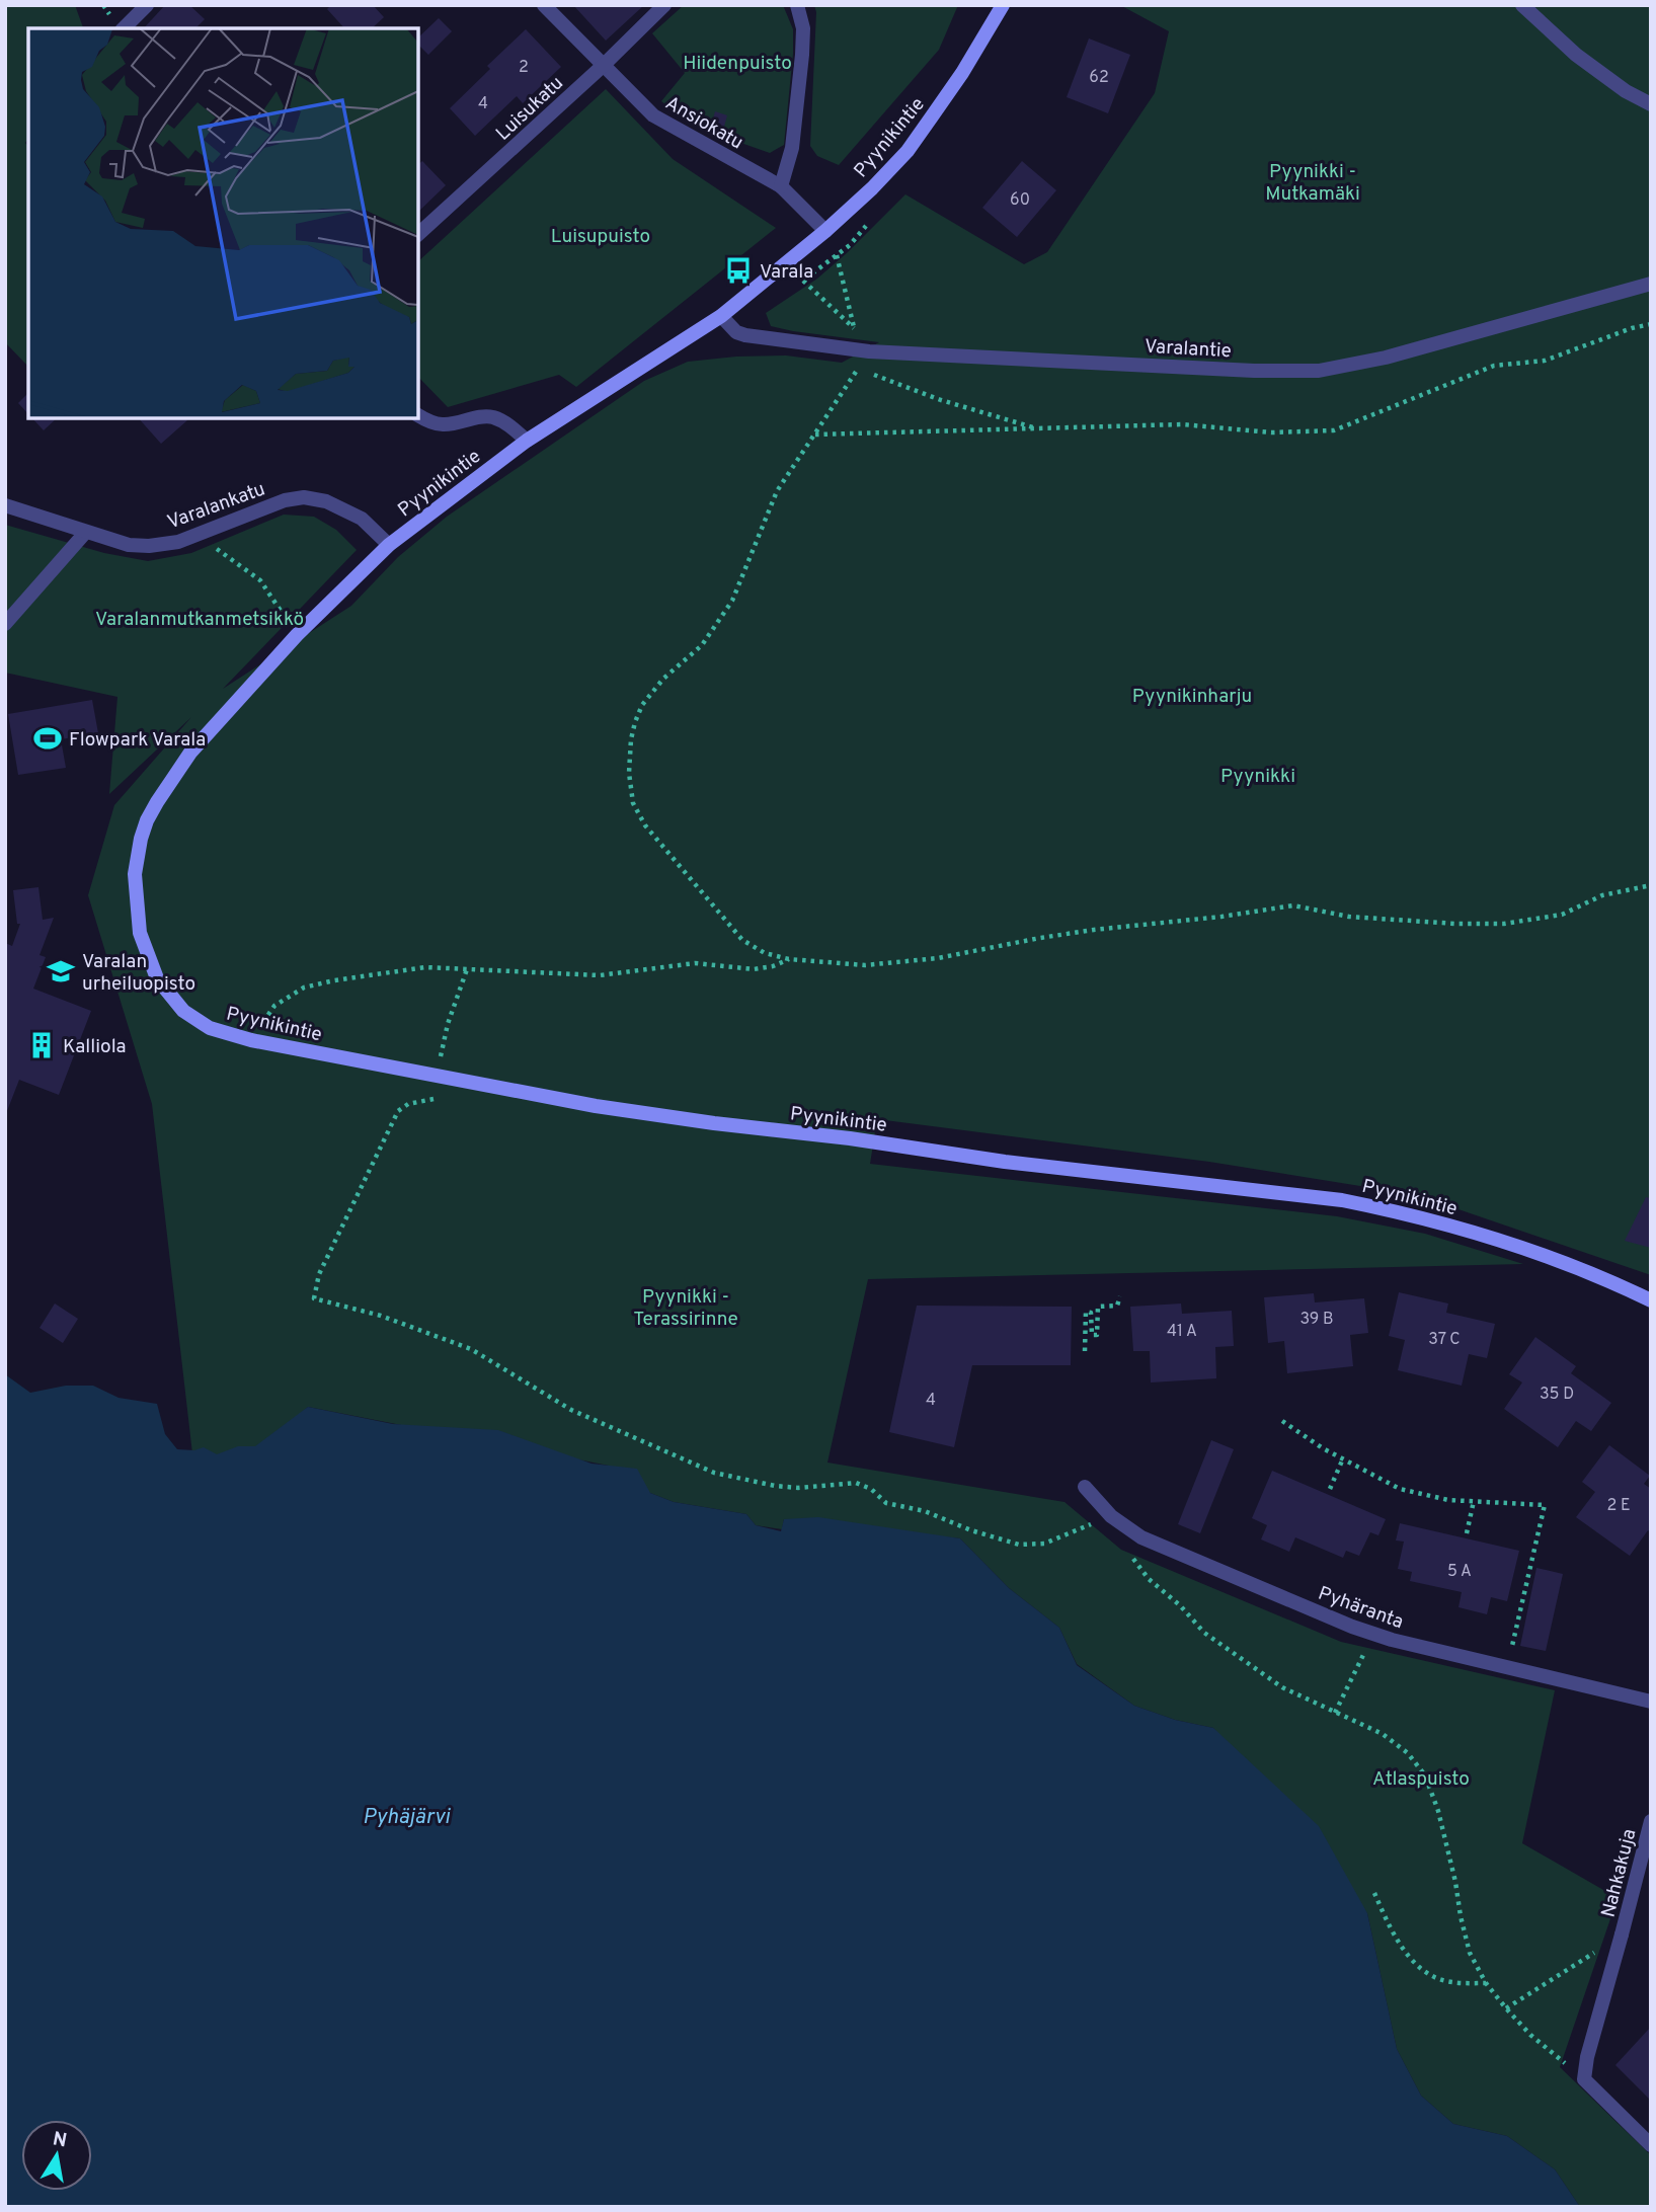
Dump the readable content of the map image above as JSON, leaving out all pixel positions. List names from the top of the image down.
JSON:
{
  "streets": {
    "street": [
      "Luisukatu",
      "Ansiokatu",
      "Pyynikintie",
      "Varalantie",
      "Varalankatu",
      "Pyhäranta",
      "Nahkakuja"
    ]
  },
  "crossings": [
    ["Luisukatu", "Ansiokatu"],
    ["Ansiokatu", "Pyynikintie"],
    ["Pyynikintie", "Varalantie"],
    ["Pyynikintie", "Varalankatu"]
  ],
  "water": ["Pyhäjärvi"],
  "parks": [
    "Hiidenpuisto",
    "Pyynikki - Mutkamäki",
    "Luisupuisto",
    "Varalanmutkanmetsikkö",
    "Pyynikinharju",
    "Pyynikki",
    "Pyynikki - Terassirinne",
    "Atlaspuisto"
  ],
  "places": {
    "bus stop": ["Varala"],
    "sports": ["Flowpark Varala"],
    "school or university": ["Varalan urheiluopisto"],
    "building": ["Kalliola"]
  },
  "house_numbers": [
    "2",
    "62",
    "4",
    "60",
    "39 B",
    "41 A",
    "37 C",
    "35 D",
    "4",
    "2 E",
    "5 A"
  ],
  "north": "top"
}
